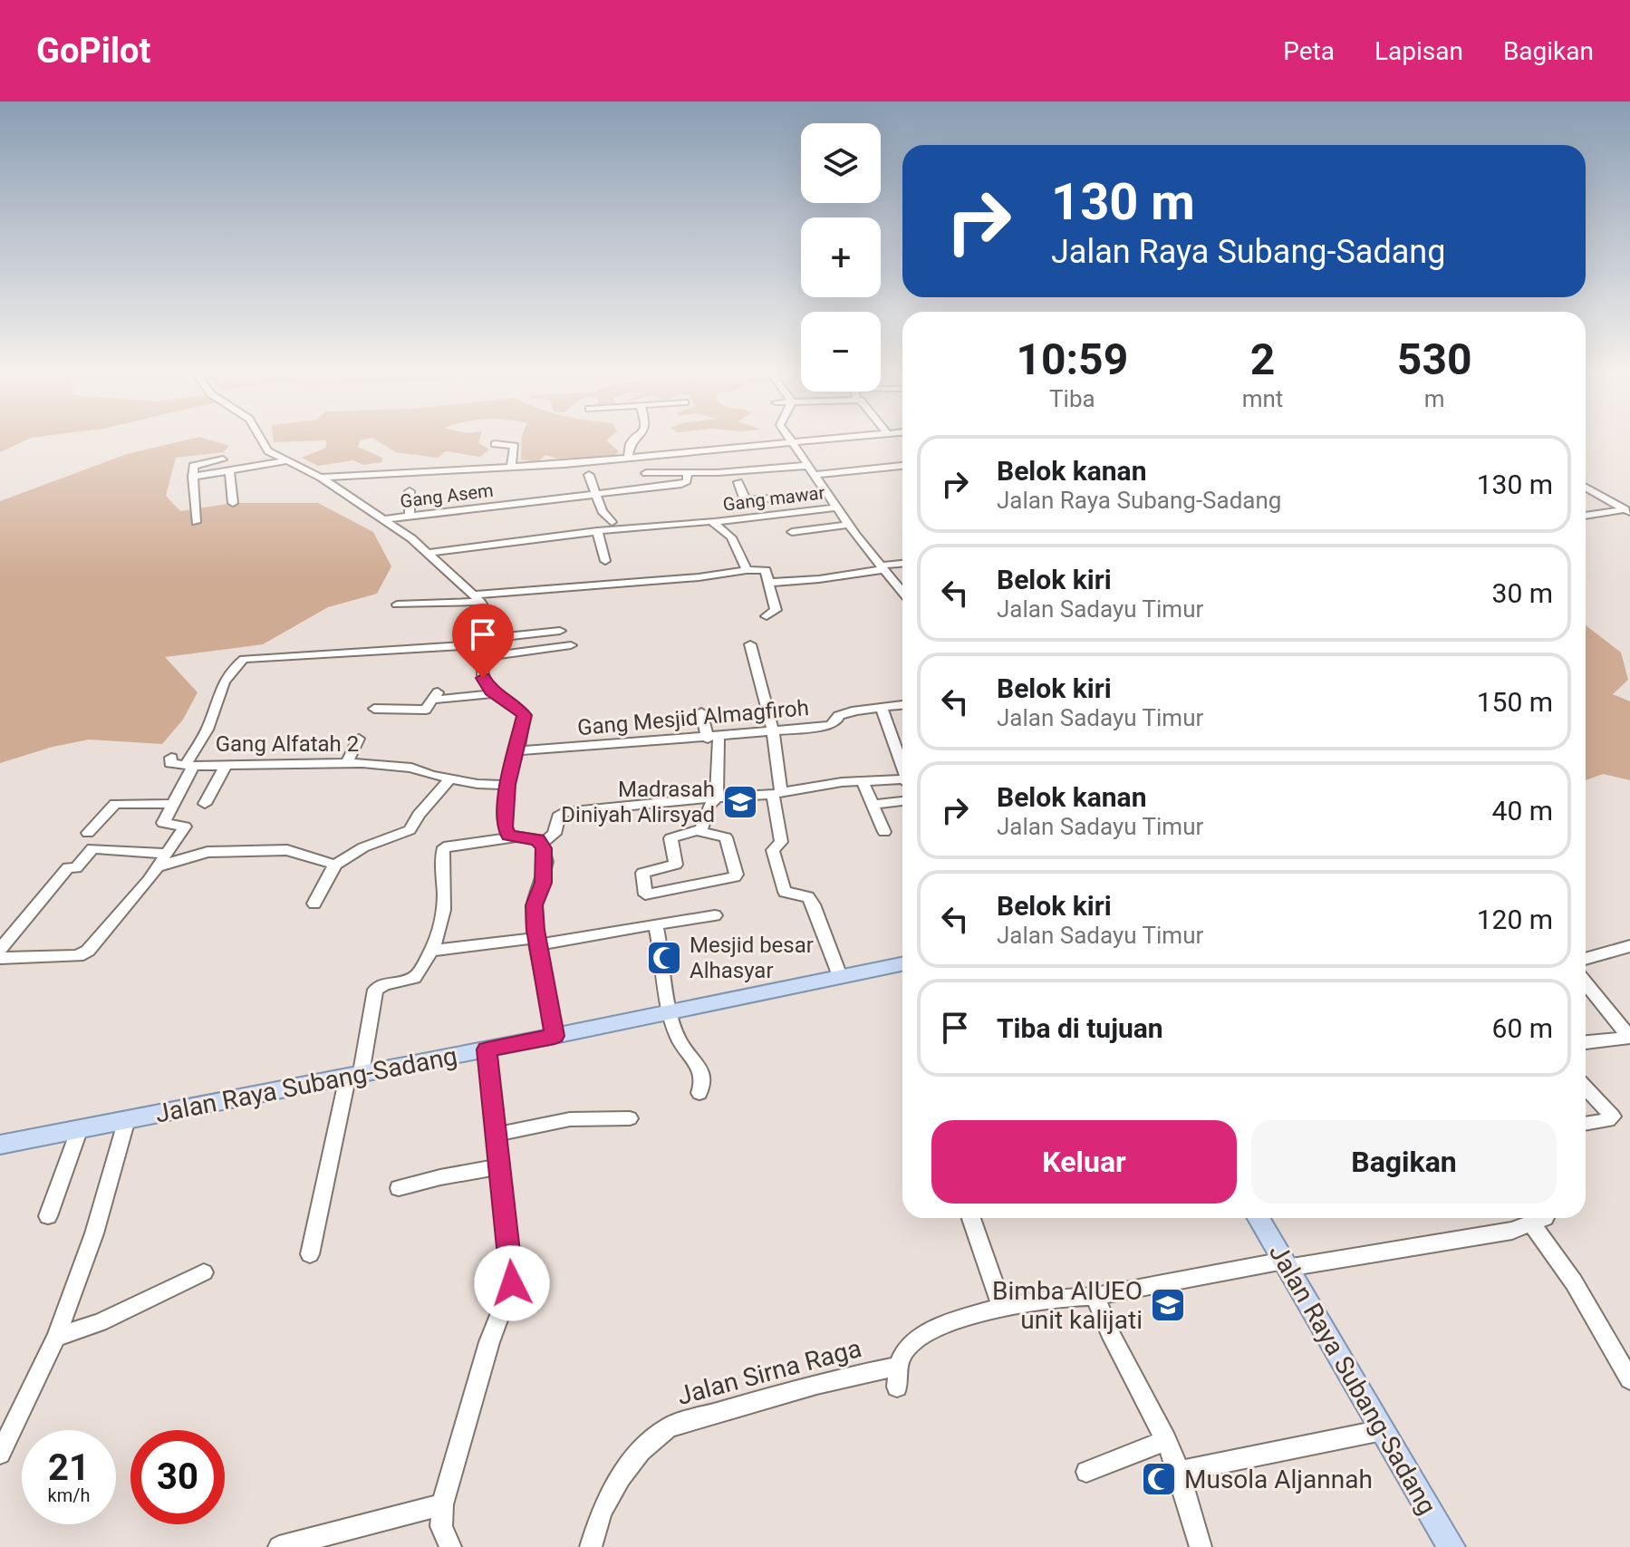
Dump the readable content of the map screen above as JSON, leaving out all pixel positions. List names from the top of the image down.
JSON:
{
  "streets": {
    "main road": ["Jalan Raya Subang-Sadang"],
    "street": [
      "Gang Asem",
      "Gang mawar",
      "Gang Mesjid Almagfiroh",
      "Gang Alfatah 2",
      "Jalan Sirna Raga"
    ]
  },
  "crossings": [
    ["Jalan Raya Subang-Sadang", "Jalan Sirna Raga"]
  ],
  "places": {
    "school or university": ["Madrasah Diniyah Alirsyad", "Bimba AIUEO unit kalijati"],
    "mosque": ["Mesjid besar Alhasyar", "Musola Aljannah"]
  },
  "page": {
    "header": "GoPilot",
    "nav": ["Peta", "Lapisan", "Bagikan"],
    "map_buttons": ["+", "−"],
    "turn": ["130 m", "Jalan Raya Subang-Sadang"],
    "eta": [
      "10:59",
      "Tiba",
      "2",
      "mnt",
      "530",
      "m"
    ],
    "list": [
      {
        "name": "Belok kanan",
        "note": "Jalan Raya Subang-Sadang",
        "value": "130 m"
      },
      {
        "name": "Belok kiri",
        "note": "Jalan Sadayu Timur",
        "value": "30 m"
      },
      {
        "name": "Belok kiri",
        "note": "Jalan Sadayu Timur",
        "value": "150 m"
      },
      {
        "name": "Belok kanan",
        "note": "Jalan Sadayu Timur",
        "value": "40 m"
      },
      {
        "name": "Belok kiri",
        "note": "Jalan Sadayu Timur",
        "value": "120 m"
      },
      {
        "name": "Tiba di tujuan",
        "value": "60 m"
      }
    ],
    "buttons": ["Keluar", "Bagikan"],
    "speed": "21 km/h",
    "limit": "30"
  }
}
